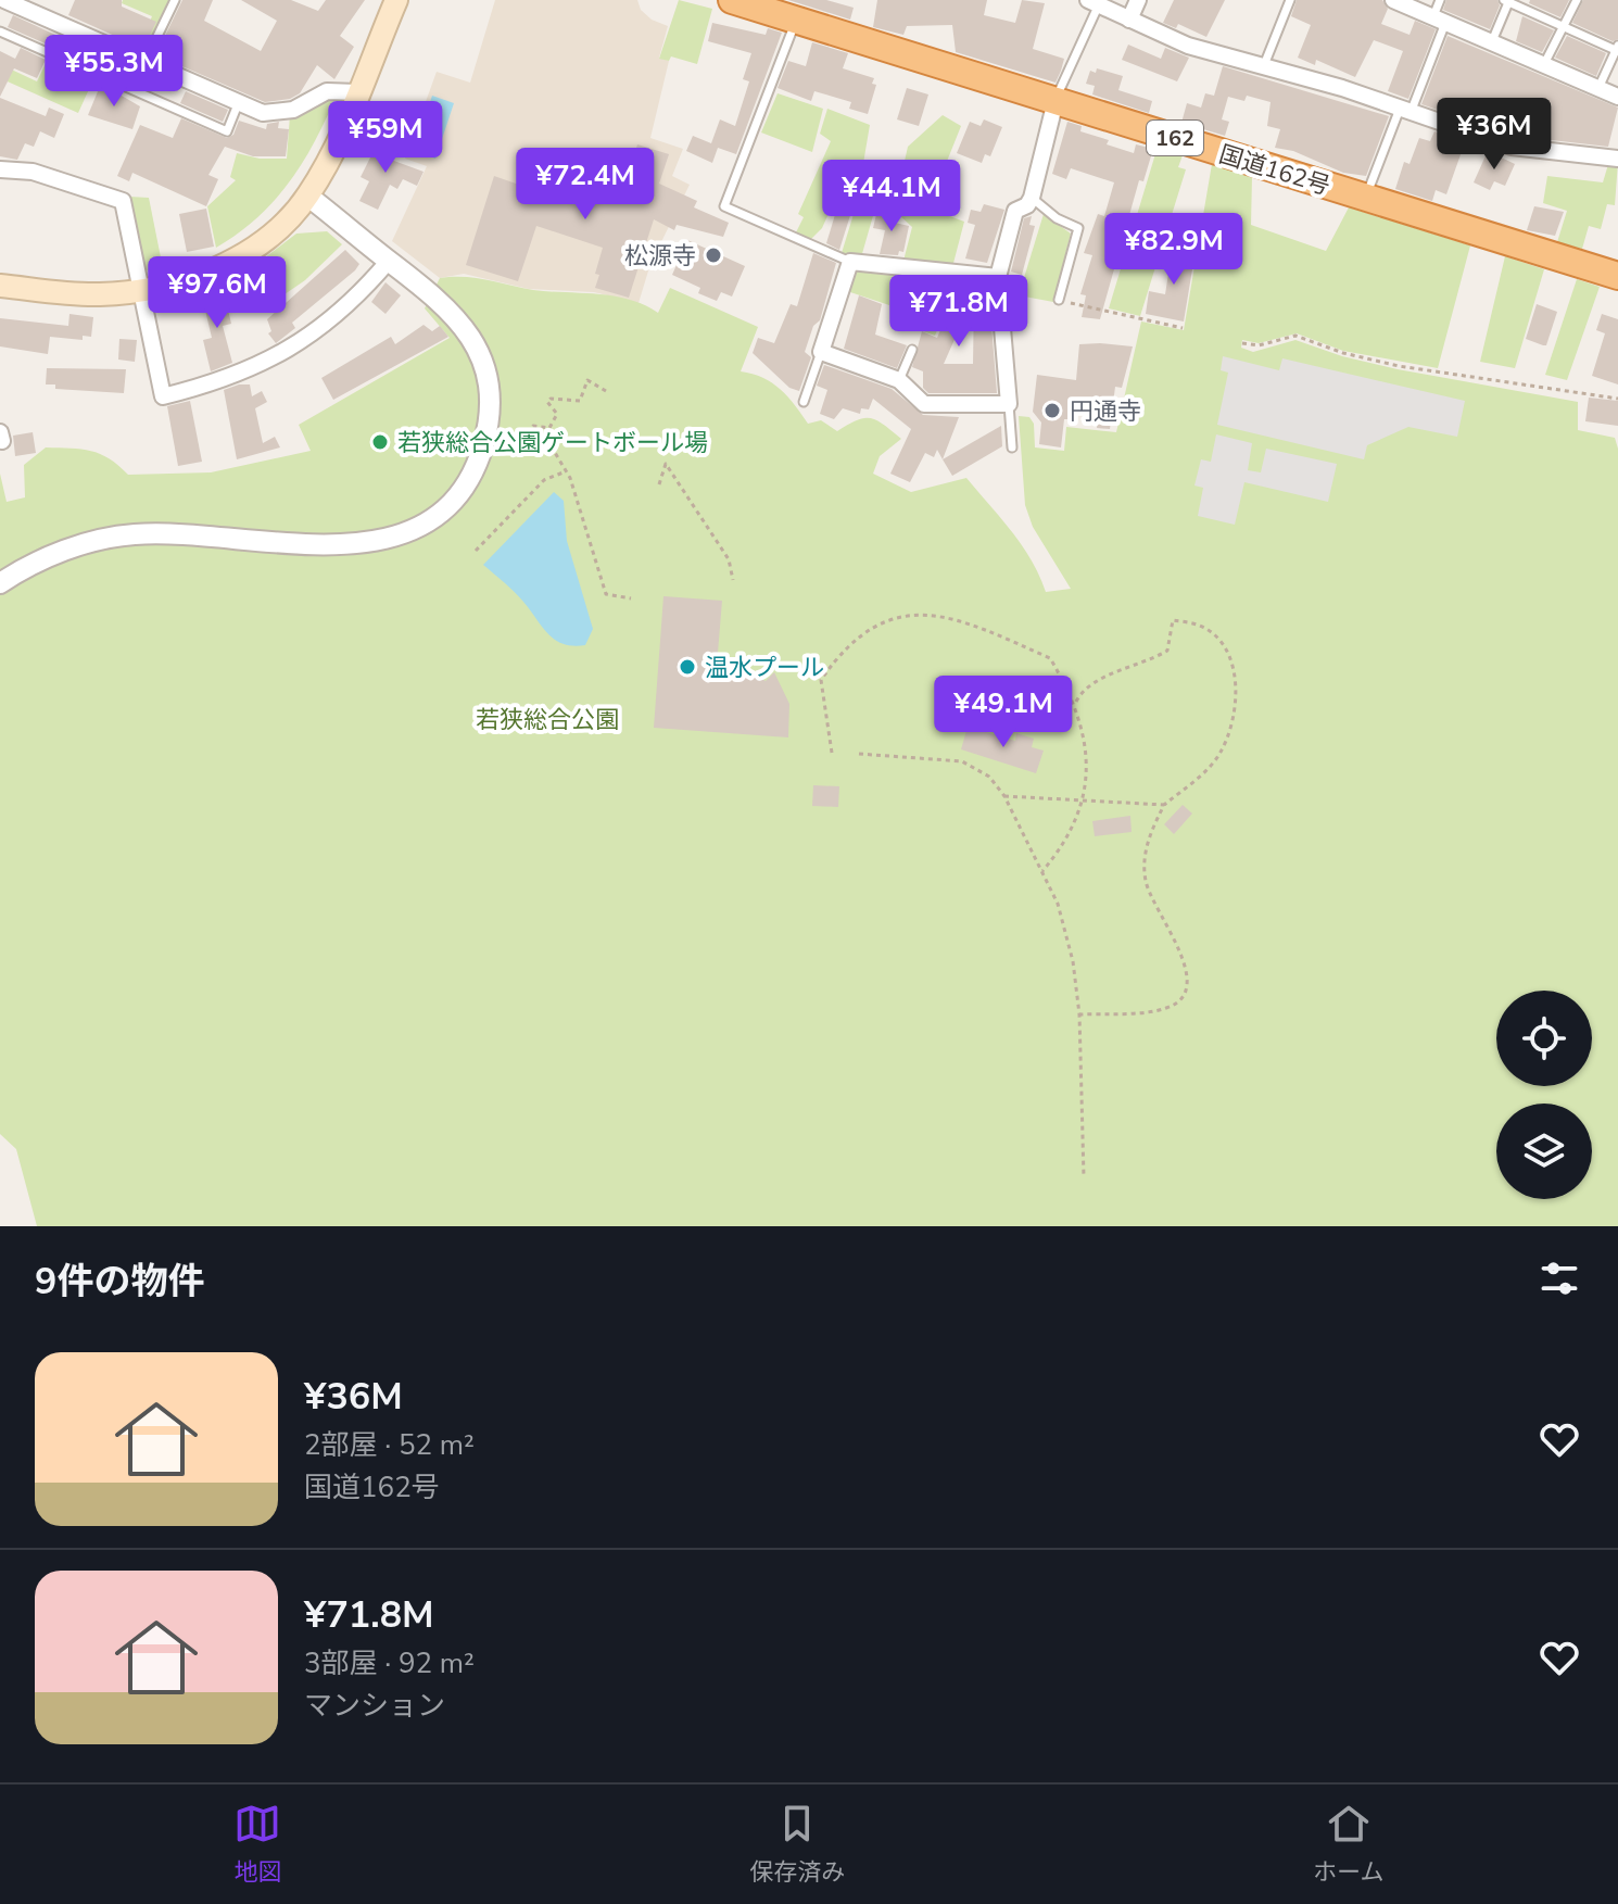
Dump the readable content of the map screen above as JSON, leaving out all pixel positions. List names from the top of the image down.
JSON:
{
  "streets": {
    "highway": ["162", "国道162号"]
  },
  "parks": ["若狭総合公園"],
  "places": [
    "松源寺",
    "円通寺",
    "若狭総合公園ゲートボール場",
    "温水プール"
  ],
  "page": {
    "price": [
      "¥55.3M",
      "¥36M",
      "¥59M",
      "¥72.4M",
      "¥44.1M",
      "¥82.9M",
      "¥97.6M",
      "¥71.8M",
      "¥49.1M"
    ],
    "heading": "9件の物件",
    "list": [
      {
        "name": "¥36M",
        "note": "2部屋 · 52 m² · 国道162号"
      },
      {
        "name": "¥71.8M",
        "note": "3部屋 · 92 m² · マンション"
      }
    ],
    "tabs": ["地図", "保存済み", "ホーム"]
  }
}
